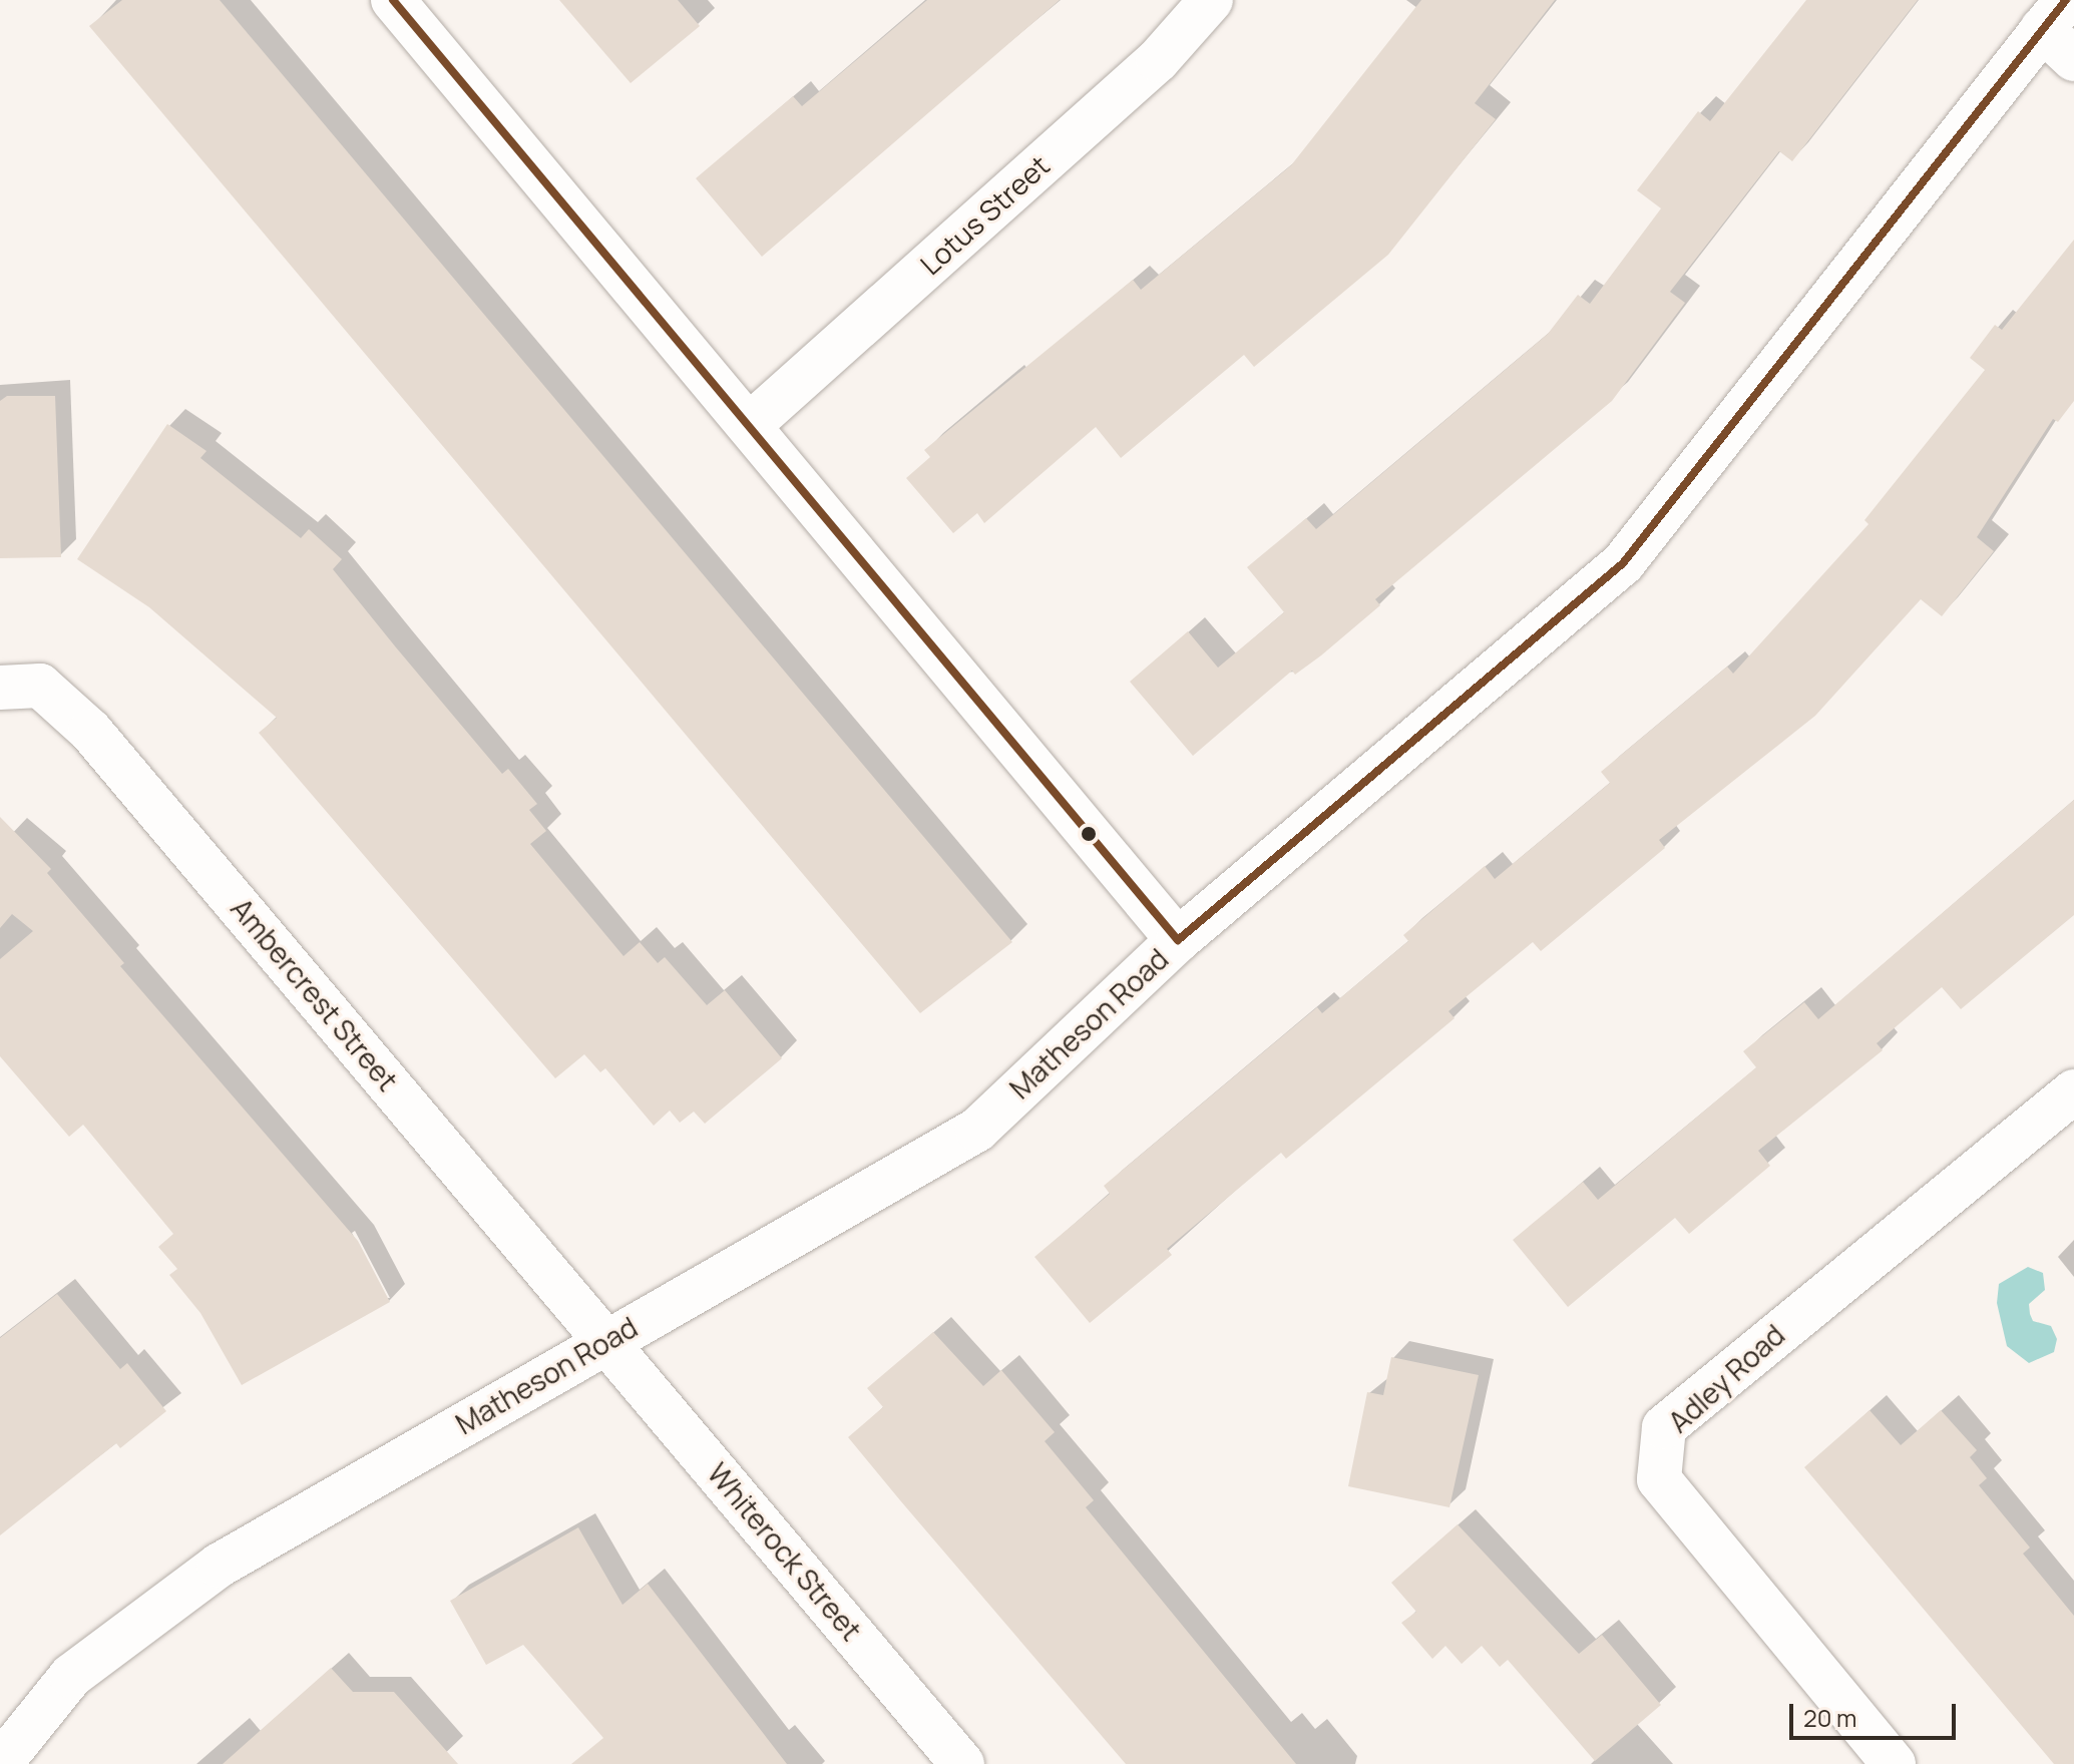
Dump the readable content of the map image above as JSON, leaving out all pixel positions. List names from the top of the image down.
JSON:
{
  "streets": {
    "street": [
      "Lotus Street",
      "Ambercrest Street",
      "Matheson Road",
      "Adley Road",
      "Whiterock Street"
    ]
  },
  "crossings": [
    ["Ambercrest Street", "Matheson Road"],
    ["Ambercrest Street", "Whiterock Street"],
    ["Matheson Road", "Whiterock Street"]
  ],
  "scale_bar": "20 m"
}
